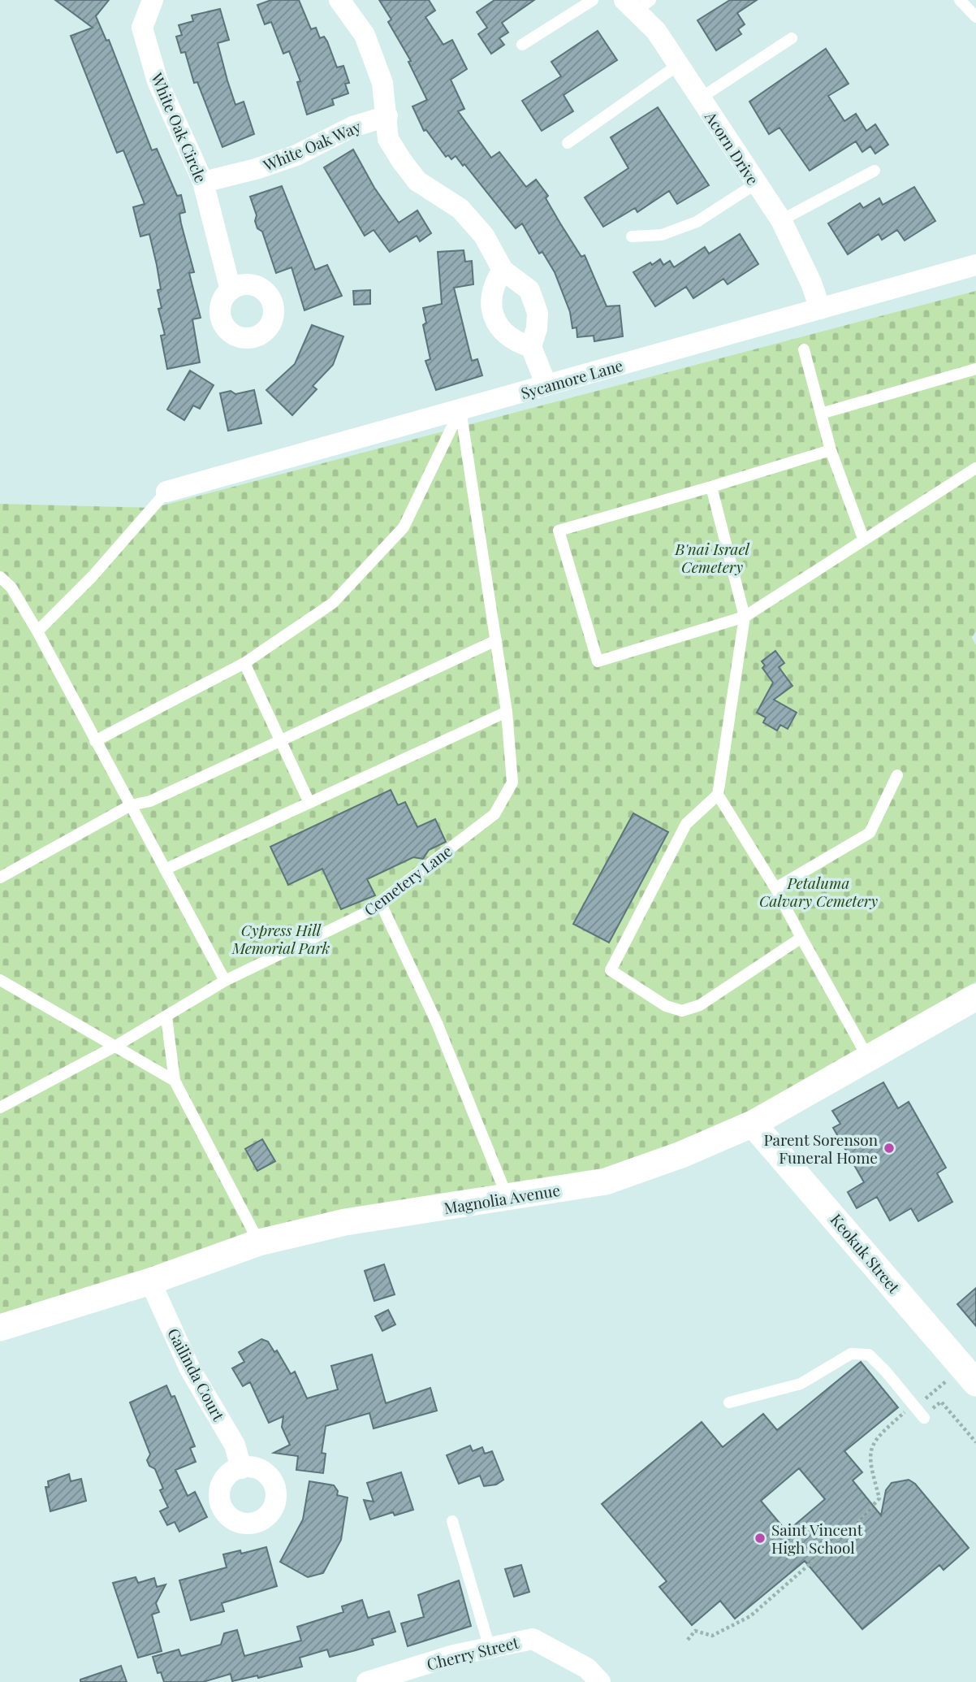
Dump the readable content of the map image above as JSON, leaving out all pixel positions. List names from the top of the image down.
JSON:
{
  "streets": {
    "street": [
      "White Oak Circle",
      "White Oak Way",
      "Acorn Drive",
      "Sycamore Lane",
      "Magnolia Avenue",
      "Keokuk Street",
      "Gailinda Court",
      "Cherry Street"
    ],
    "lane": ["Cemetery Lane"]
  },
  "crossings": [
    ["White Oak Circle", "White Oak Way"],
    ["Acorn Drive", "Sycamore Lane"],
    ["Sycamore Lane", "Cemetery Lane"],
    ["Magnolia Avenue", "Keokuk Street"],
    ["Magnolia Avenue", "Gailinda Court"]
  ],
  "parks": ["B'nai Israel Cemetery", "Petaluma Calvary Cemetery", "Cypress Hill Memorial Park"],
  "places": ["Parent Sorenson Funeral Home", "Saint Vincent High School"]
}
